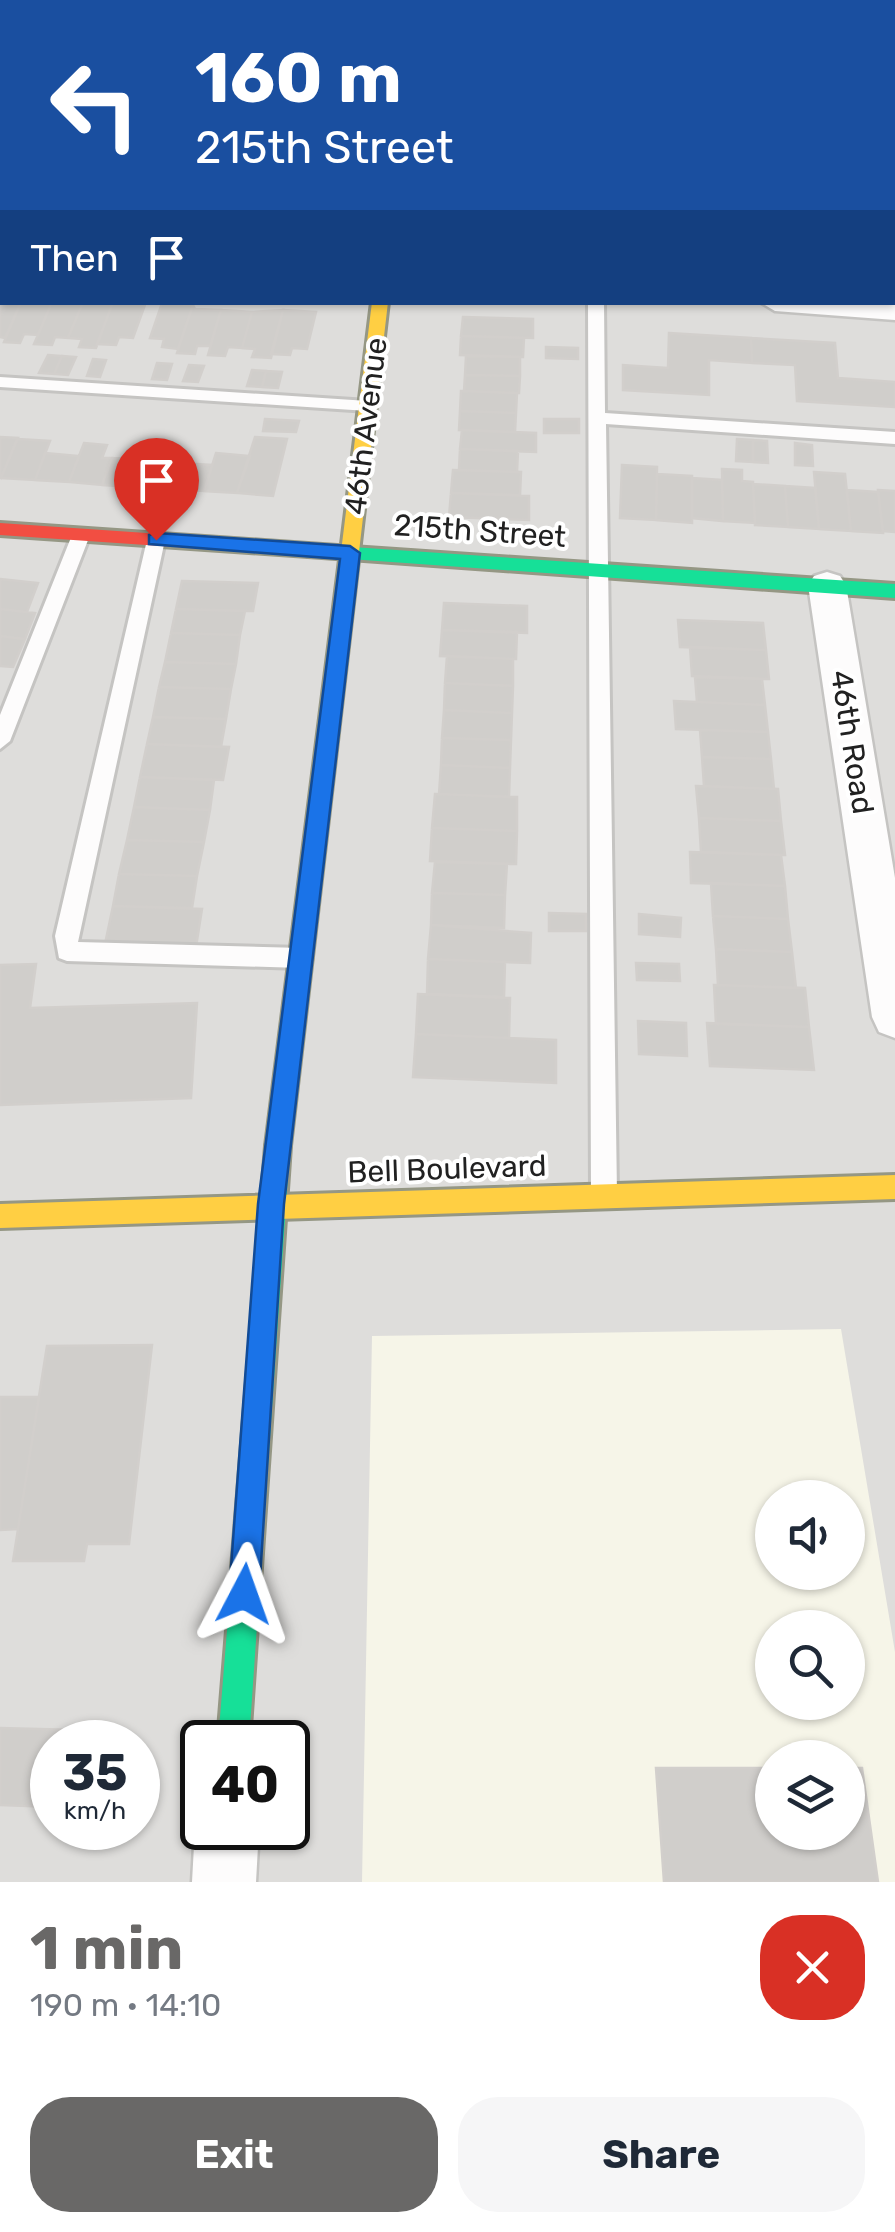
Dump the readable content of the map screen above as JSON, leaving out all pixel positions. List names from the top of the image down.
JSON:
{
  "streets": {
    "street": [
      "46th Avenue",
      "215th Street",
      "46th Road",
      "Bell Boulevard"
    ]
  },
  "crossings": [
    ["46th Avenue", "215th Street"],
    ["46th Avenue", "Bell Boulevard"],
    ["215th Street", "46th Road"]
  ],
  "page": {
    "turn": ["160 m", "215th Street"],
    "then": "Then",
    "speed": "35 km/h",
    "limit": "40",
    "heading": ["1 min", "190 m · 14:10"],
    "buttons": ["Exit", "Share"]
  }
}
